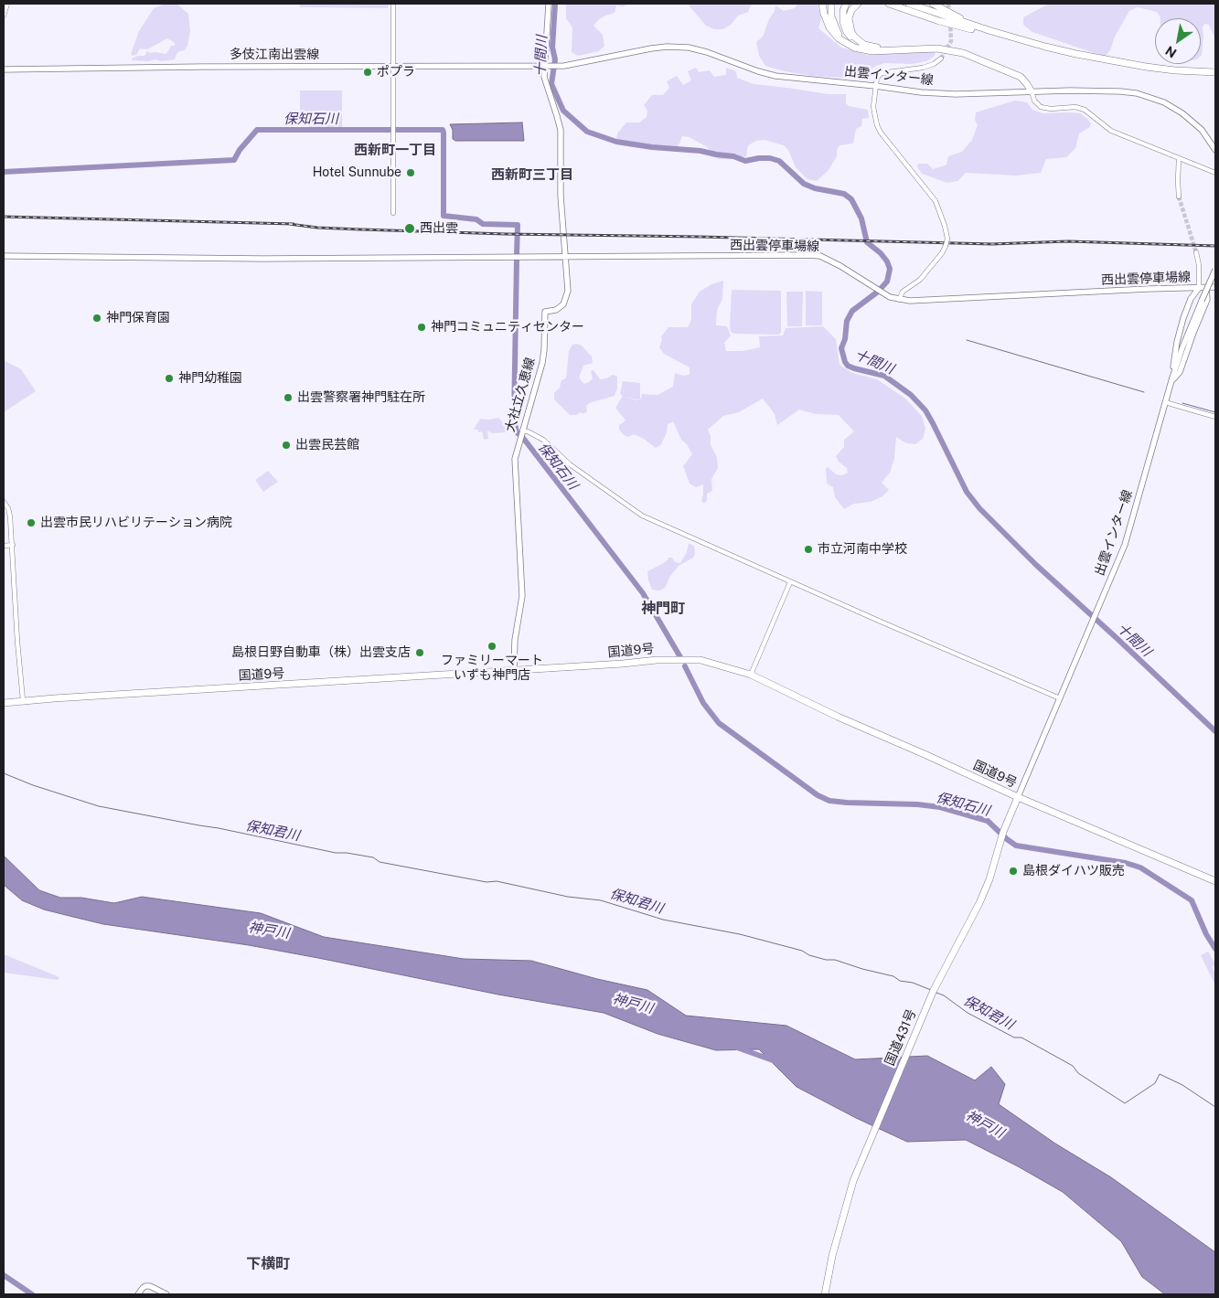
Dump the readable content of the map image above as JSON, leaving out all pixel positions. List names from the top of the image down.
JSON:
{
  "streets": {
    "highway": ["国道9号", "国道431号"],
    "main road": [
      "多伎江南出雲線",
      "出雲インター線",
      "西出雲停車場線",
      "大社立久恵線"
    ]
  },
  "crossings": [
    ["多伎江南出雲線", "出雲インター線"],
    ["多伎江南出雲線", "大社立久恵線"],
    ["出雲インター線", "大社立久恵線"],
    ["出雲インター線", "国道9号"],
    ["出雲インター線", "国道431号"],
    ["西出雲停車場線", "大社立久恵線"],
    ["大社立久恵線", "国道9号"],
    ["国道9号", "国道431号"]
  ],
  "districts": [
    "西新町一丁目",
    "西新町三丁目",
    "神門町",
    "下横町"
  ],
  "water": [
    "十間川",
    "保知石川",
    "保知君川",
    "神戸川"
  ],
  "places": [
    "ポプラ",
    "Hotel Sunnube",
    "西出雲",
    "神門保育園",
    "神門コミュニティセンター",
    "神門幼稚園",
    "出雲警察署神門駐在所",
    "出雲民芸館",
    "出雲市民リハビリテーション病院",
    "市立河南中学校",
    "ファミリーマート いずも神門店",
    "島根日野自動車（株）出雲支店",
    "島根ダイハツ販売"
  ],
  "north": "bottom left"
}
